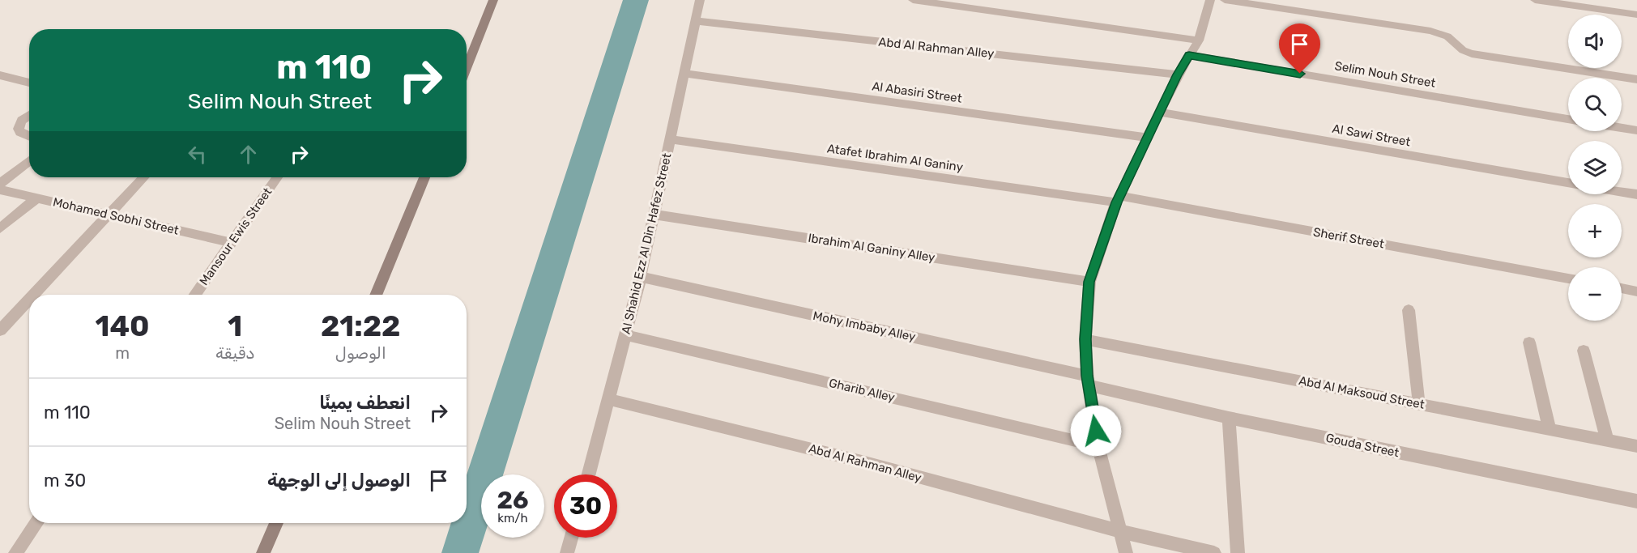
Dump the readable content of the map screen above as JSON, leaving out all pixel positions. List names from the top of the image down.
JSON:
{
  "streets": {
    "street": [
      "Abd Al Rahman Alley",
      "Selim Nouh Street",
      "Al Abasiri Street",
      "Al Sawi Street",
      "Atafet Ibrahim Al Ganiny",
      "Mohamed Sobhi Street",
      "Mansour Ewis Street",
      "Sherif Street",
      "Al Shahid Ezz Al Din Hafez Street",
      "Ibrahim Al Ganiny Alley",
      "Mohy Imbaby Alley",
      "Gharib Alley",
      "Abd Al Maksoud Street",
      "Gouda Street"
    ]
  },
  "crossings": [
    ["Abd Al Rahman Alley", "Al Shahid Ezz Al Din Hafez Street"],
    ["Al Abasiri Street", "Al Shahid Ezz Al Din Hafez Street"],
    ["Atafet Ibrahim Al Ganiny", "Sherif Street"],
    ["Atafet Ibrahim Al Ganiny", "Al Shahid Ezz Al Din Hafez Street"],
    ["Mohamed Sobhi Street", "Mansour Ewis Street"],
    ["Al Shahid Ezz Al Din Hafez Street", "Ibrahim Al Ganiny Alley"],
    ["Al Shahid Ezz Al Din Hafez Street", "Mohy Imbaby Alley"],
    ["Al Shahid Ezz Al Din Hafez Street", "Gharib Alley"],
    ["Mohy Imbaby Alley", "Gouda Street"]
  ],
  "page": {
    "map_buttons": ["+", "−"],
    "turn": ["110 m", "Selim Nouh Street"],
    "eta": [
      "21:22",
      "الوصول",
      "1",
      "دقيقة",
      "140",
      "m"
    ],
    "list": [
      {
        "name": "انعطف يمينًا",
        "note": "Selim Nouh Street",
        "value": "110 m"
      },
      {
        "name": "الوصول إلى الوجهة",
        "value": "30 m"
      }
    ],
    "speed": "26 km/h",
    "limit": "30"
  }
}
